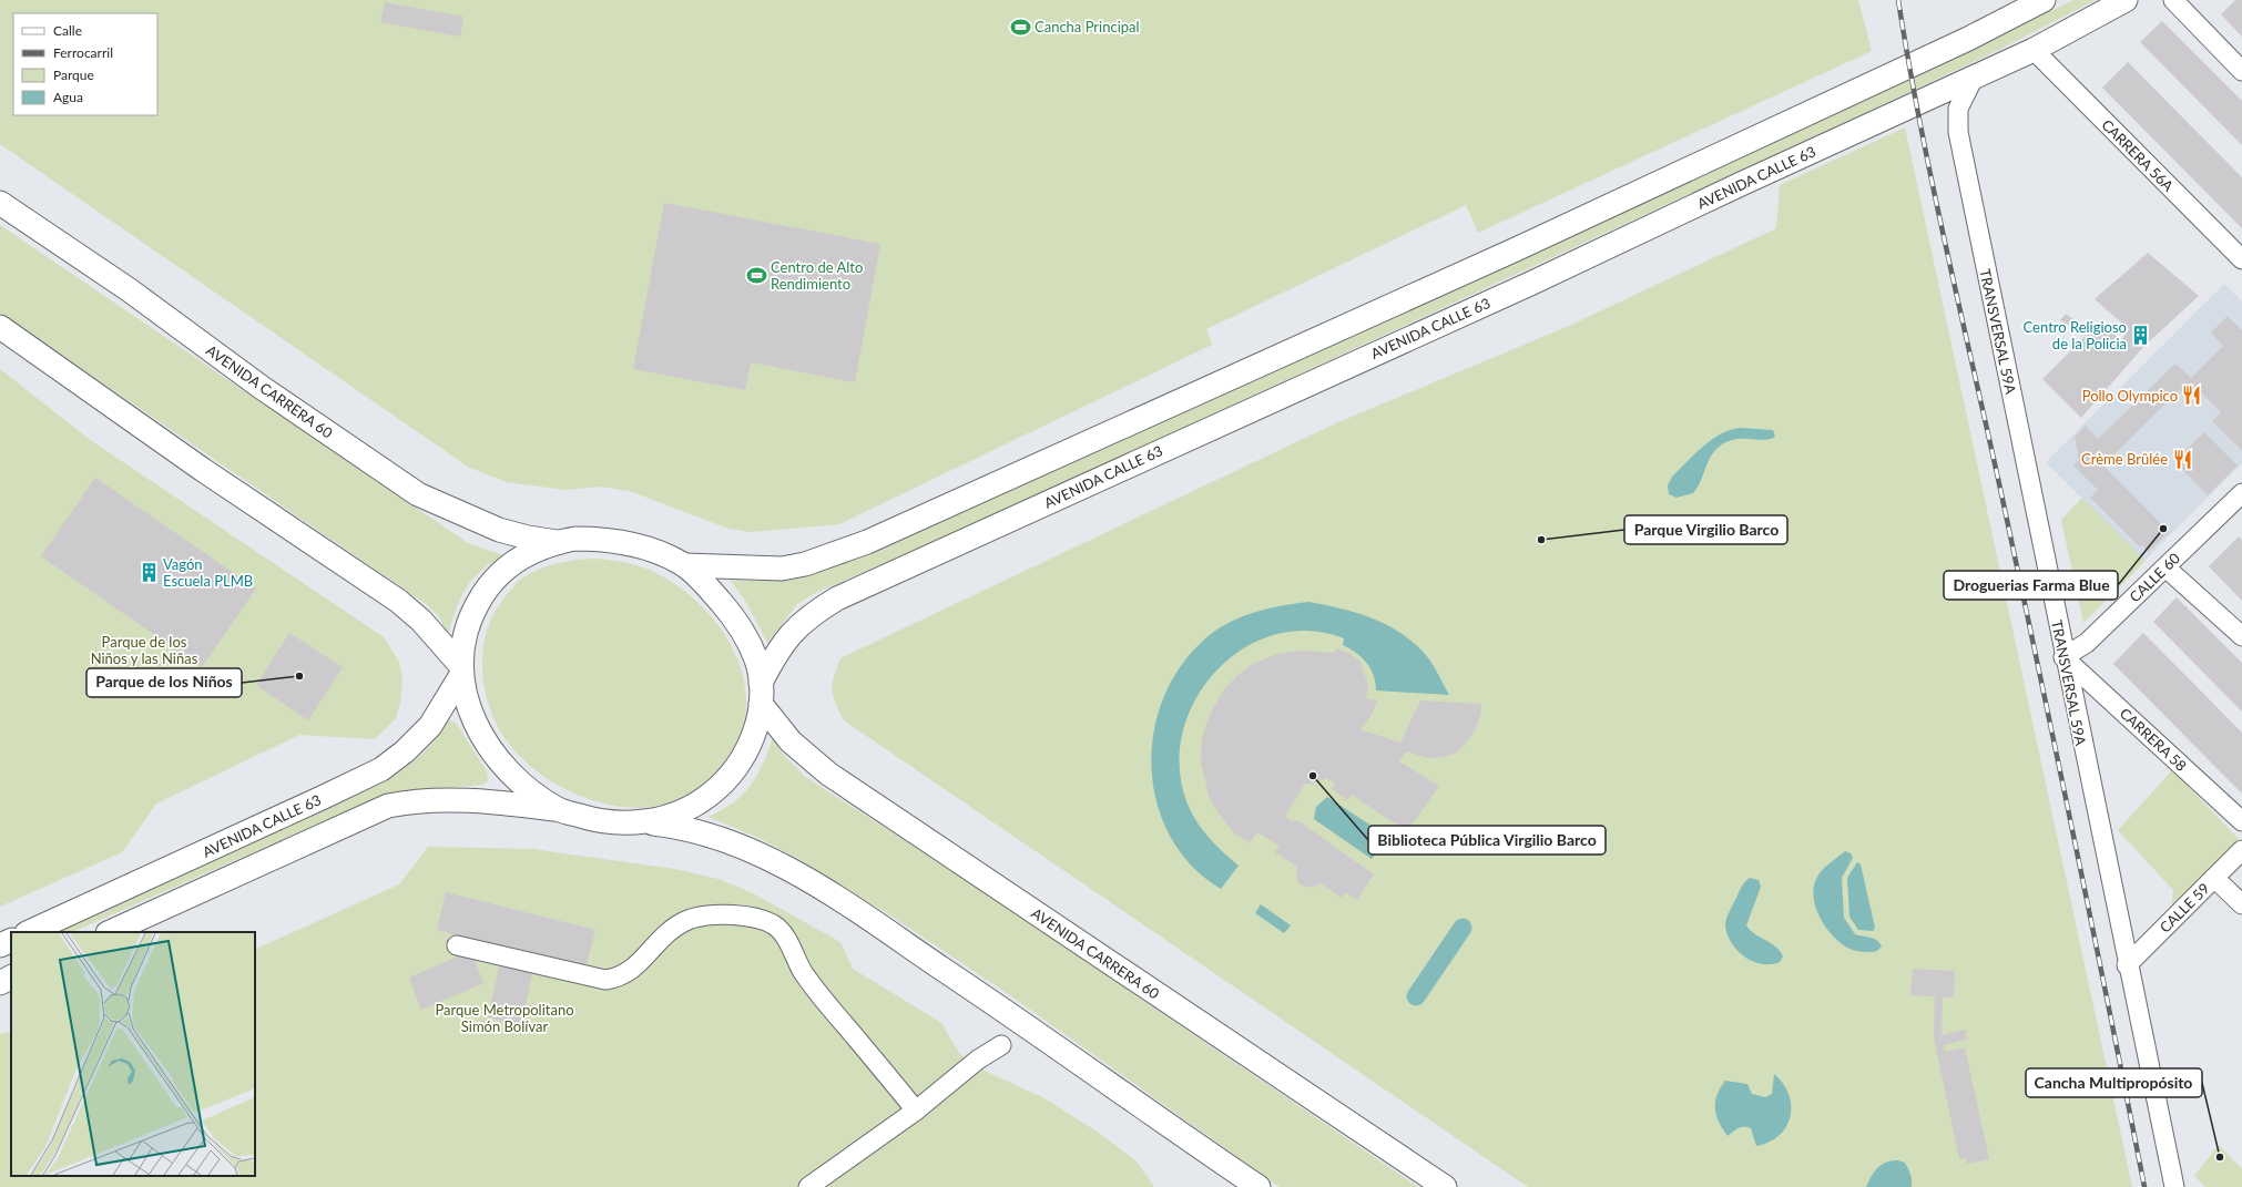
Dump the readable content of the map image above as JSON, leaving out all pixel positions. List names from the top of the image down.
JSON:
{
  "streets": {
    "main road": ["AVENIDA CALLE 63", "AVENIDA CARRERA 60"],
    "street": [
      "CARRERA 56A",
      "TRANSVERSAL 59A",
      "CALLE 60",
      "CARRERA 58",
      "CALLE 59"
    ]
  },
  "crossings": [
    ["CARRERA 56A", "AVENIDA CALLE 63"],
    ["AVENIDA CALLE 63", "TRANSVERSAL 59A"],
    ["AVENIDA CALLE 63", "AVENIDA CARRERA 60"],
    ["TRANSVERSAL 59A", "CALLE 60"],
    ["TRANSVERSAL 59A", "CARRERA 58"],
    ["TRANSVERSAL 59A", "CALLE 59"],
    ["CALLE 60", "CARRERA 58"]
  ],
  "parks": ["Parque de los Niños y las Niñas", "Parque Metropolitano Simón Bolívar"],
  "places": {
    "sports": ["Cancha Principal", "Centro de Alto Rendimiento"],
    "building": ["Centro Religioso de la Policia", "Vagón Escuela PLMB"],
    "restaurant": ["Pollo Olympico", "Crème Brûlée"],
    "other": [
      "Droguerias Farma Blue",
      "Parque Virgilio Barco",
      "Parque de los Niños",
      "Biblioteca Pública Virgilio Barco",
      "Cancha Multipropósito"
    ]
  },
  "legend": [
    "Calle",
    "Ferrocarril",
    "Parque",
    "Agua"
  ]
}
